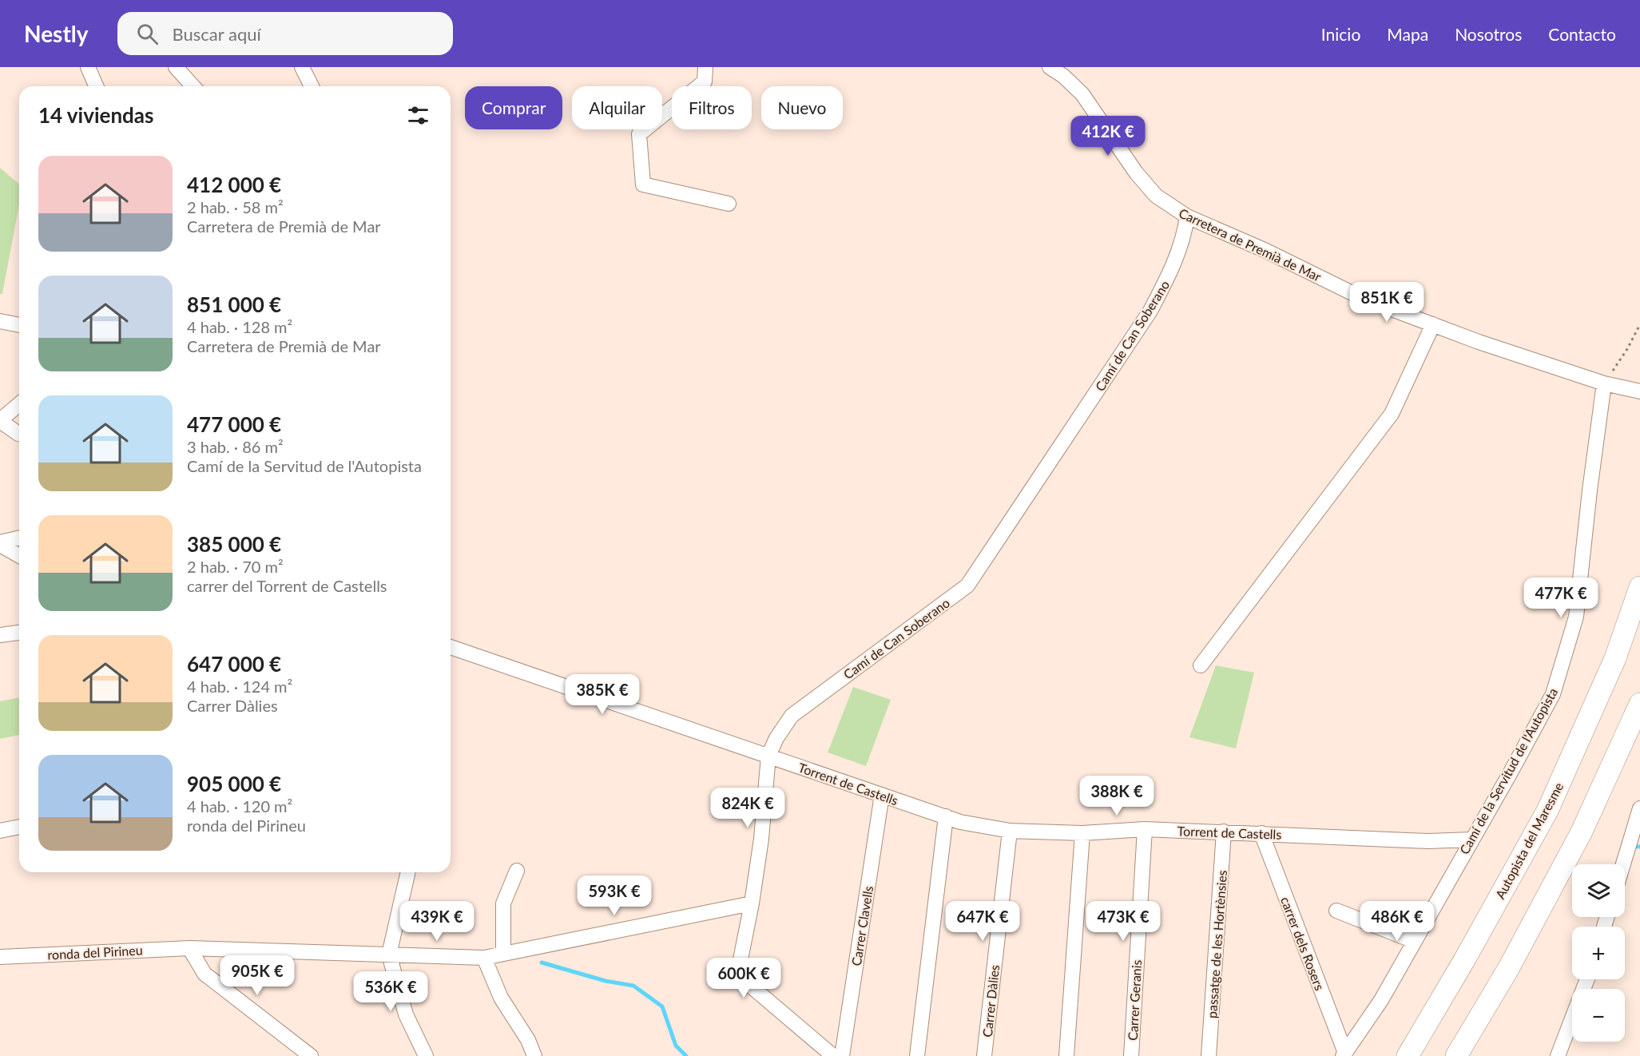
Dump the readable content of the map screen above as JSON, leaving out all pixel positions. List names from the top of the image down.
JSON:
{
  "streets": {
    "highway": ["Autopista del Maresme"],
    "street": [
      "Carretera de Premià de Mar",
      "Camí de Can Soberano",
      "Camí de la Servitud de l'Autopista",
      "Torrent de Castells",
      "Carrer Clavells",
      "carrer dels Rosers",
      "passatge de les Hortènsies",
      "ronda del Pirineu",
      "Carrer Geranis",
      "Carrer Dàlies"
    ]
  },
  "crossings": [
    ["Carretera de Premià de Mar", "Camí de Can Soberano"],
    ["Carretera de Premià de Mar", "Camí de la Servitud de l'Autopista"],
    ["Camí de Can Soberano", "Torrent de Castells"],
    ["Camí de Can Soberano", "ronda del Pirineu"],
    ["Camí de la Servitud de l'Autopista", "Torrent de Castells"],
    ["Camí de la Servitud de l'Autopista", "carrer dels Rosers"],
    ["Torrent de Castells", "Carrer Clavells"],
    ["Torrent de Castells", "carrer dels Rosers"],
    ["Torrent de Castells", "passatge de les Hortènsies"],
    ["Torrent de Castells", "Carrer Geranis"],
    ["Torrent de Castells", "Carrer Dàlies"]
  ],
  "page": {
    "header": "Nestly",
    "search": "Buscar aquí",
    "nav": [
      "Inicio",
      "Mapa",
      "Nosotros",
      "Contacto"
    ],
    "chip": [
      "Comprar",
      "Alquilar",
      "Filtros",
      "Nuevo"
    ],
    "heading": "14 viviendas",
    "price": [
      "412K €",
      "851K €",
      "477K €",
      "385K €",
      "388K €",
      "824K €",
      "593K €",
      "439K €",
      "647K €",
      "473K €",
      "486K €",
      "905K €",
      "600K €",
      "536K €"
    ],
    "list": [
      {
        "name": "412 000 €",
        "note": "2 hab. · 58 m² · Carretera de Premià de Mar"
      },
      {
        "name": "851 000 €",
        "note": "4 hab. · 128 m² · Carretera de Premià de Mar"
      },
      {
        "name": "477 000 €",
        "note": "3 hab. · 86 m² · Camí de la Servitud de l'Autopista"
      },
      {
        "name": "385 000 €",
        "note": "2 hab. · 70 m² · carrer del Torrent de Castells"
      },
      {
        "name": "647 000 €",
        "note": "4 hab. · 124 m² · Carrer Dàlies"
      },
      {
        "name": "905 000 €",
        "note": "4 hab. · 120 m² · ronda del Pirineu"
      }
    ],
    "map_buttons": ["+", "−"]
  }
}
